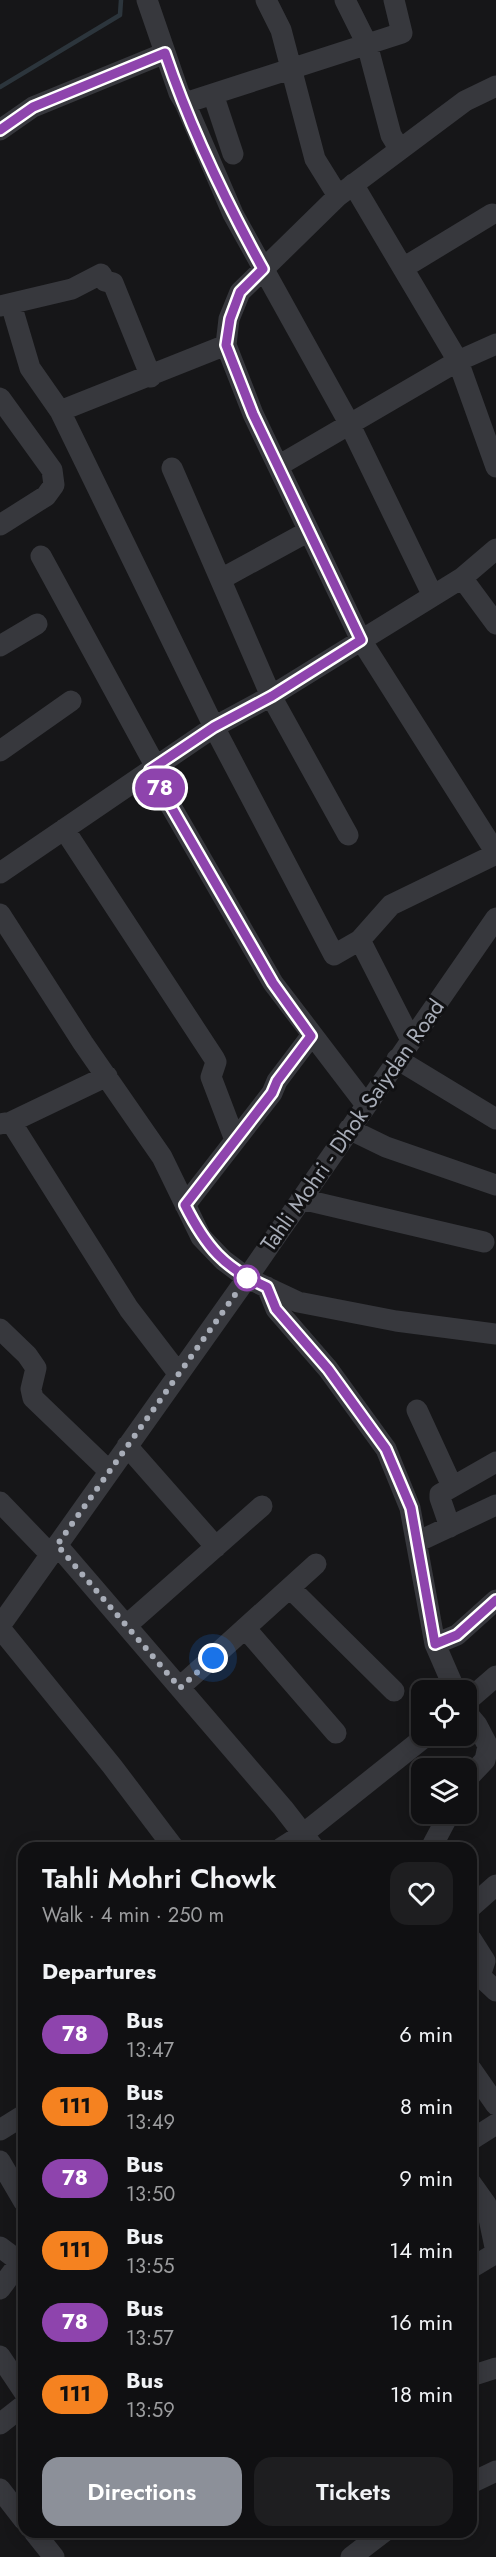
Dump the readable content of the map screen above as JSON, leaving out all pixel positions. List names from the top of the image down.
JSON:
{
  "streets": {
    "street": ["Tahli Mohri - Dhok Saiydan Road"]
  },
  "lines": ["bus line 78"],
  "page": {
    "on_map": "78",
    "heading": [
      ["Tahli Mohri Chowk", "Walk · 4 min · 250 m"],
      "Departures"
    ],
    "list": [
      {
        "mark": "78",
        "name": "Bus",
        "note": "13:47",
        "value": "6 min"
      },
      {
        "mark": "111",
        "name": "Bus",
        "note": "13:49",
        "value": "8 min"
      },
      {
        "mark": "78",
        "name": "Bus",
        "note": "13:50",
        "value": "9 min"
      },
      {
        "mark": "111",
        "name": "Bus",
        "note": "13:55",
        "value": "14 min"
      },
      {
        "mark": "78",
        "name": "Bus",
        "note": "13:57",
        "value": "16 min"
      },
      {
        "mark": "111",
        "name": "Bus",
        "note": "13:59",
        "value": "18 min"
      }
    ],
    "buttons": ["Directions", "Tickets"]
  }
}
